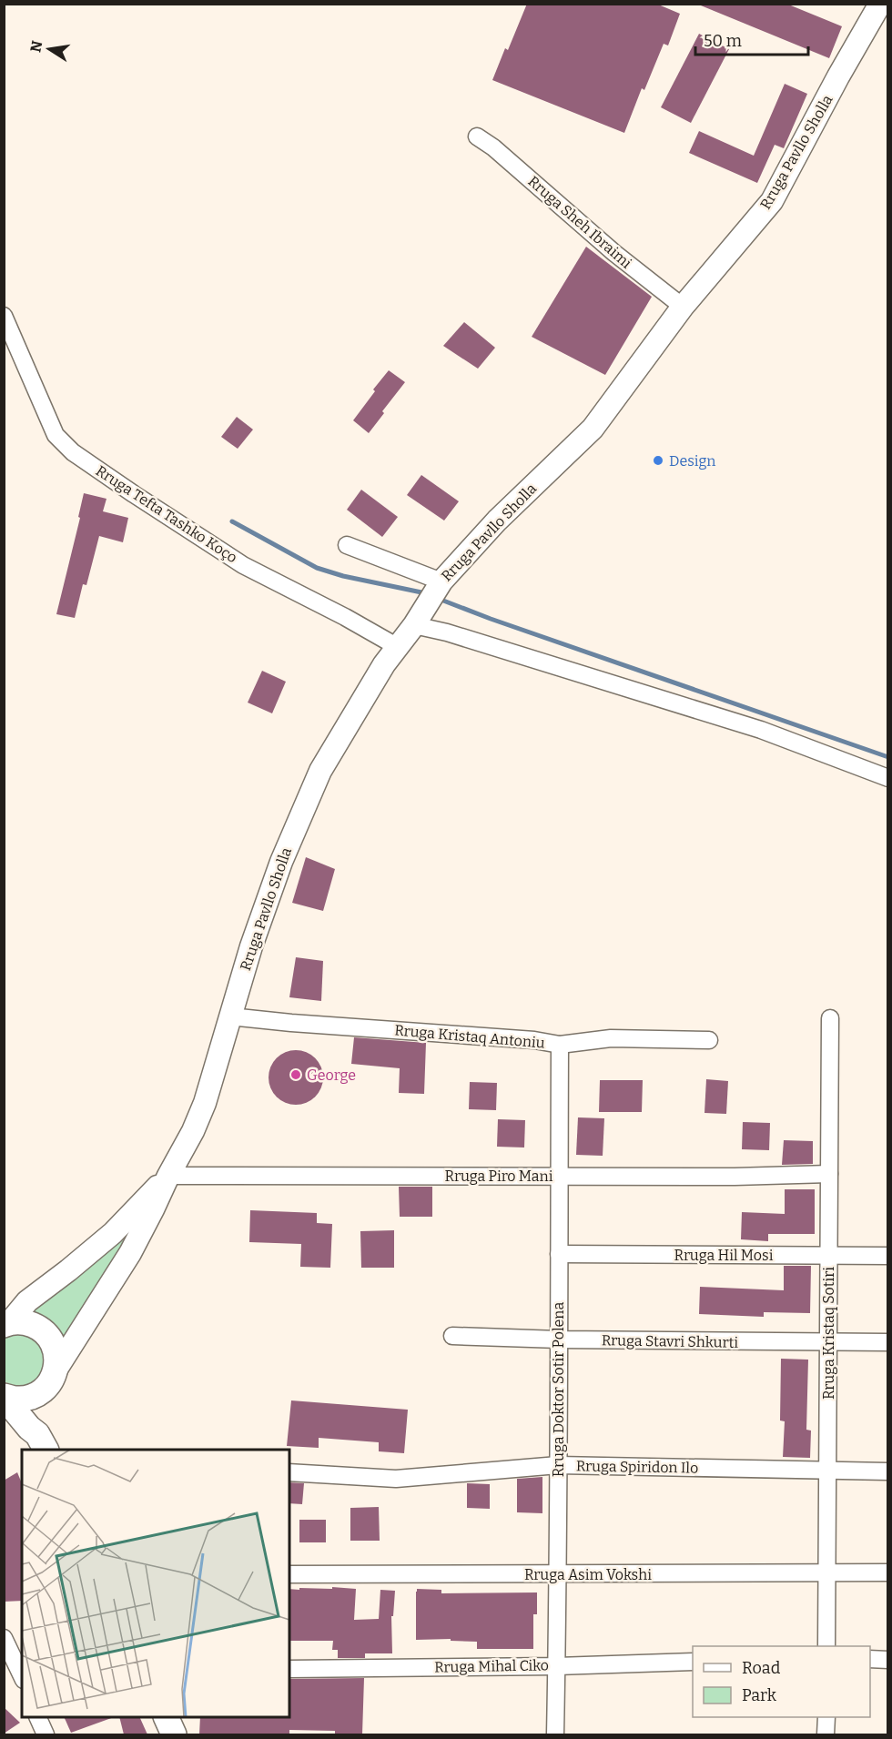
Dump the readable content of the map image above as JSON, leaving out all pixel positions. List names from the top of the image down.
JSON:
{
  "streets": {
    "street": [
      "Rruga Pavllo Sholla",
      "Rruga Sheh Ibraimi",
      "Rruga Tefta Tashko Koço",
      "Rruga Kristaq Antoniu",
      "Rruga Piro Mani",
      "Rruga Hil Mosi",
      "Rruga Kristaq Sotiri",
      "Rruga Stavri Shkurti",
      "Rruga Doktor Sotir Polena",
      "Rruga Spiridon Ilo",
      "Rruga Asim Vokshi",
      "Rruga Mihal Ciko"
    ]
  },
  "crossings": [
    ["Rruga Pavllo Sholla", "Rruga Sheh Ibraimi"],
    ["Rruga Pavllo Sholla", "Rruga Tefta Tashko Koço"],
    ["Rruga Pavllo Sholla", "Rruga Kristaq Antoniu"],
    ["Rruga Pavllo Sholla", "Rruga Piro Mani"],
    ["Rruga Kristaq Antoniu", "Rruga Doktor Sotir Polena"],
    ["Rruga Piro Mani", "Rruga Kristaq Sotiri"],
    ["Rruga Piro Mani", "Rruga Doktor Sotir Polena"],
    ["Rruga Hil Mosi", "Rruga Kristaq Sotiri"],
    ["Rruga Hil Mosi", "Rruga Doktor Sotir Polena"],
    ["Rruga Kristaq Sotiri", "Rruga Stavri Shkurti"],
    ["Rruga Kristaq Sotiri", "Rruga Spiridon Ilo"],
    ["Rruga Kristaq Sotiri", "Rruga Asim Vokshi"],
    ["Rruga Stavri Shkurti", "Rruga Doktor Sotir Polena"],
    ["Rruga Doktor Sotir Polena", "Rruga Spiridon Ilo"],
    ["Rruga Doktor Sotir Polena", "Rruga Asim Vokshi"],
    ["Rruga Doktor Sotir Polena", "Rruga Mihal Ciko"]
  ],
  "places": ["Design", "George"],
  "legend": ["Road", "Park"],
  "scale_bar": "50 m",
  "north": "left"
}
